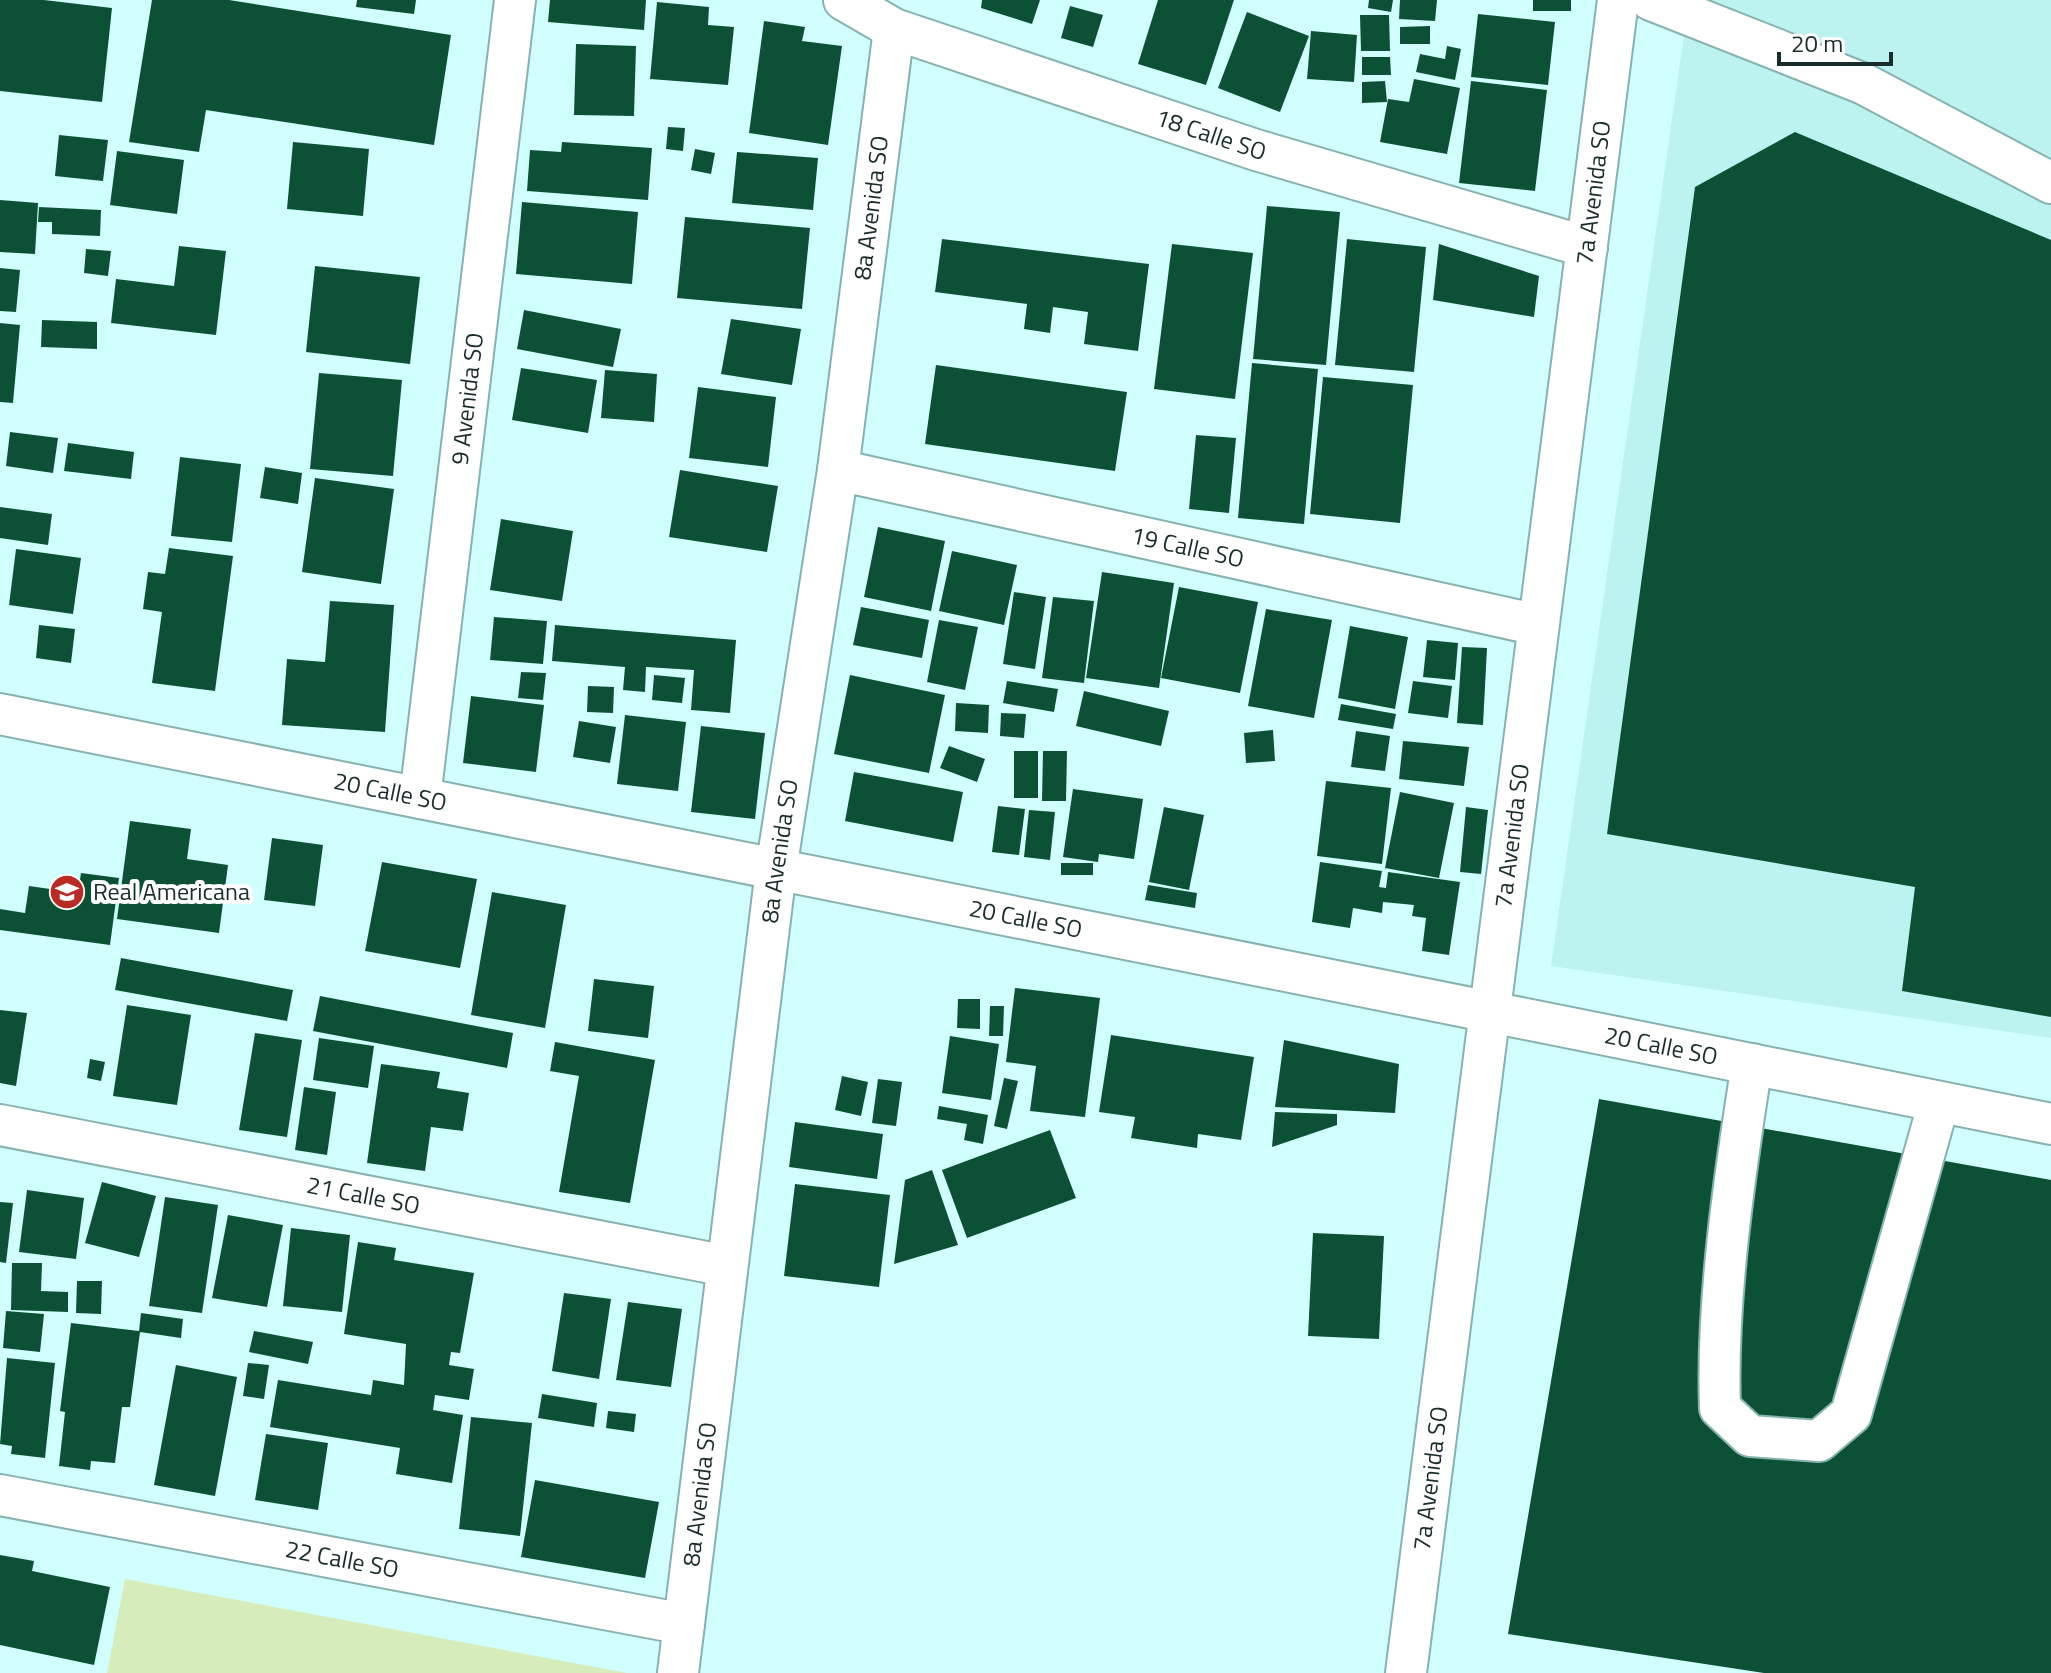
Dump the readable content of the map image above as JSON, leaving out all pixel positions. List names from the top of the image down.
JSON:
{
  "streets": {
    "street": [
      "18 Calle SO",
      "7a Avenida SO",
      "8a Avenida SO",
      "9 Avenida SO",
      "19 Calle SO",
      "20 Calle SO",
      "21 Calle SO",
      "22 Calle SO"
    ]
  },
  "crossings": [
    ["18 Calle SO", "7a Avenida SO"],
    ["18 Calle SO", "8a Avenida SO"],
    ["7a Avenida SO", "19 Calle SO"],
    ["7a Avenida SO", "20 Calle SO"],
    ["8a Avenida SO", "19 Calle SO"],
    ["8a Avenida SO", "20 Calle SO"],
    ["8a Avenida SO", "21 Calle SO"],
    ["8a Avenida SO", "22 Calle SO"],
    ["9 Avenida SO", "20 Calle SO"]
  ],
  "places": {
    "school or university": ["Real Americana"]
  },
  "scale_bar": "20 m"
}
